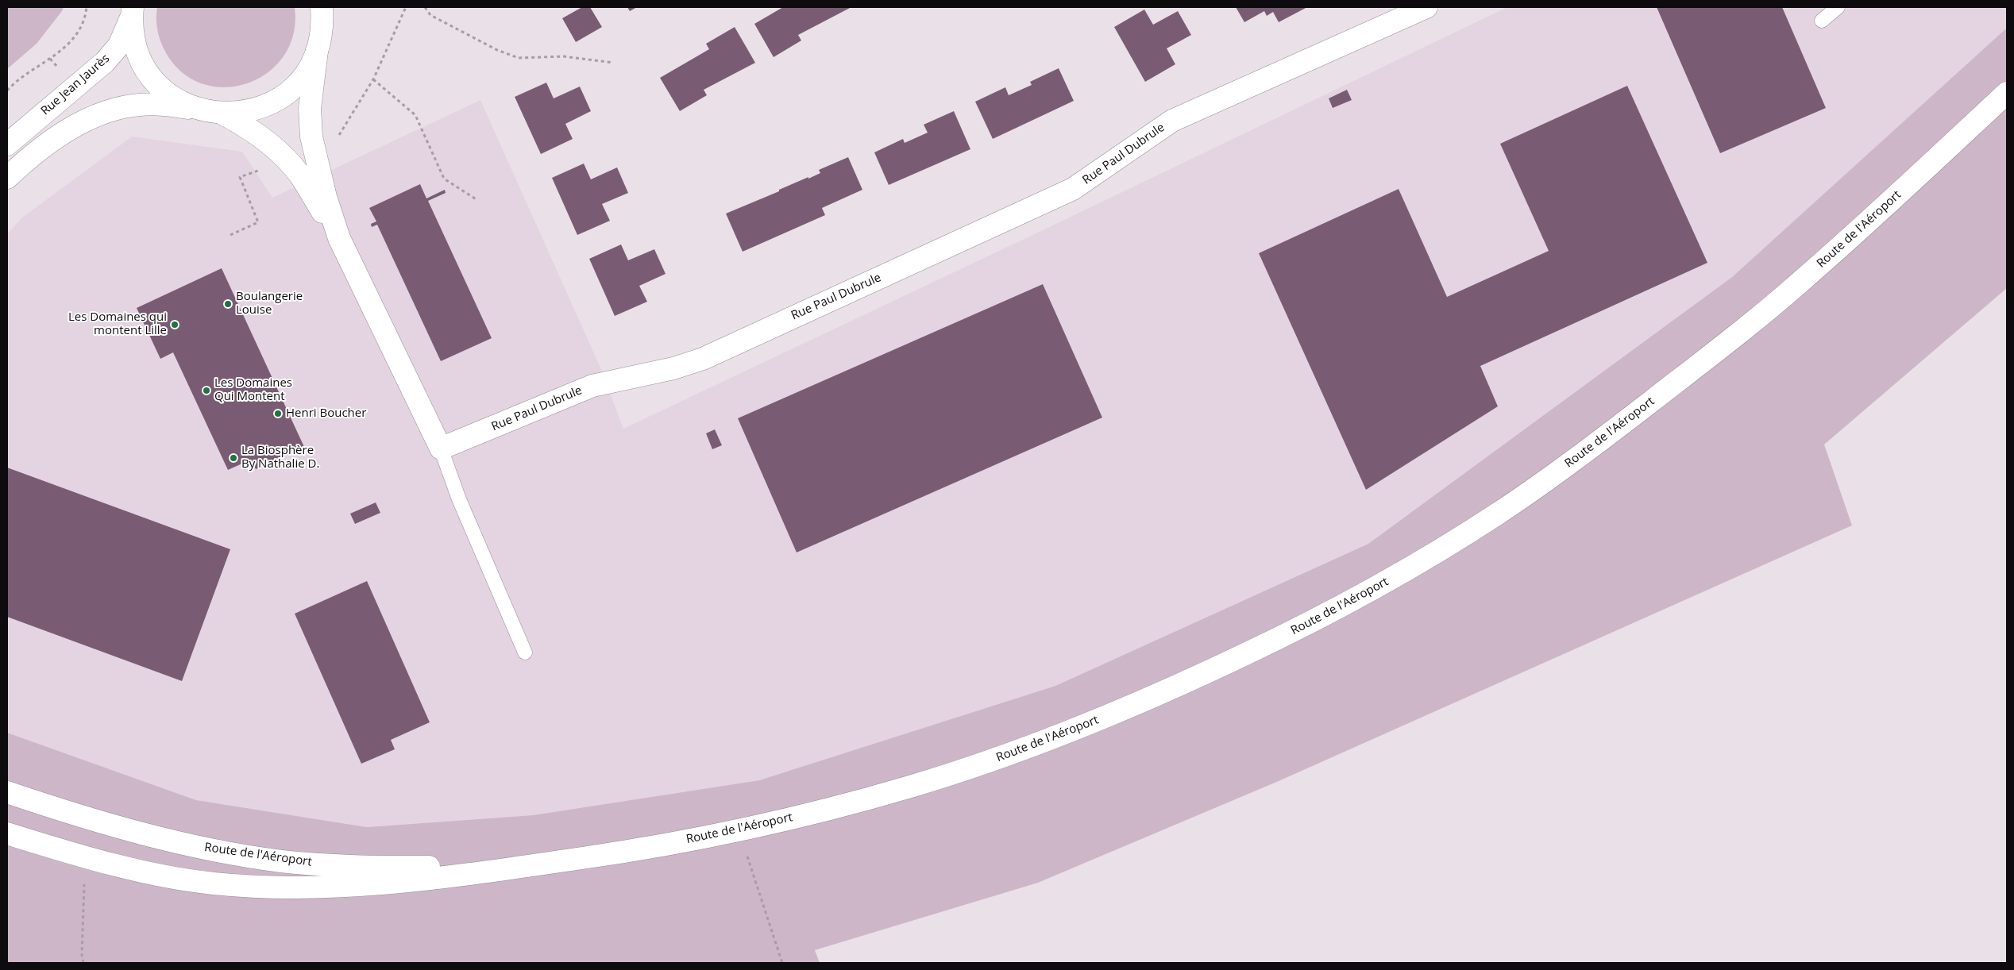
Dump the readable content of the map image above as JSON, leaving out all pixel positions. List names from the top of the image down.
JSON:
{
  "streets": {
    "main road": ["Rue Jean Jaurès", "Rue Paul Dubrule", "Route de l'Aéroport"]
  },
  "places": [
    "Boulangerie Louise",
    "Les Domaines qui montent Lille",
    "Les Domaines Qui Montent",
    "Henri Boucher",
    "La Biosphère By Nathalie D."
  ]
}
